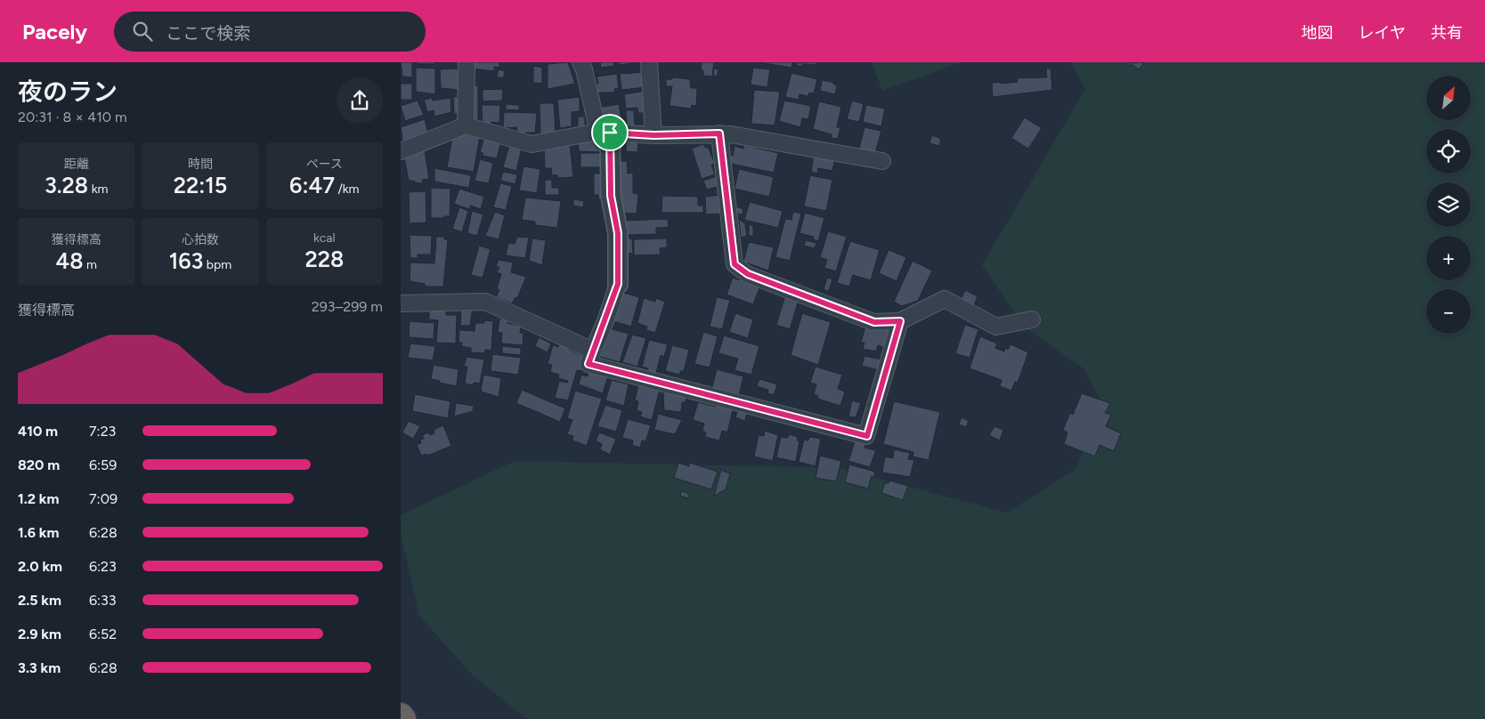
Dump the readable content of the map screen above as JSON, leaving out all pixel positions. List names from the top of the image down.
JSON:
{
  "north": "top right",
  "page": {
    "header": "Pacely",
    "search": "ここで検索",
    "nav": ["地図", "レイヤ", "共有"],
    "heading": ["夜のラン", "20:31 · 8 × 410 m"],
    "map_buttons": ["+", "−"],
    "stats": [
      ["距離", "3.28 km"],
      ["時間", "22:15"],
      ["ペース", "6:47 /km"],
      ["獲得標高", "48 m"],
      ["心拍数", "163 bpm"],
      ["kcal", "228"]
    ],
    "chart": ["獲得標高", "293–299 m"],
    "list": [
      {
        "name": "410 m",
        "note": "7:23"
      },
      {
        "name": "820 m",
        "note": "6:59"
      },
      {
        "name": "1.2 km",
        "note": "7:09"
      },
      {
        "name": "1.6 km",
        "note": "6:28"
      },
      {
        "name": "2.0 km",
        "note": "6:23"
      },
      {
        "name": "2.5 km",
        "note": "6:33"
      },
      {
        "name": "2.9 km",
        "note": "6:52"
      },
      {
        "name": "3.3 km",
        "note": "6:28"
      }
    ]
  }
}
